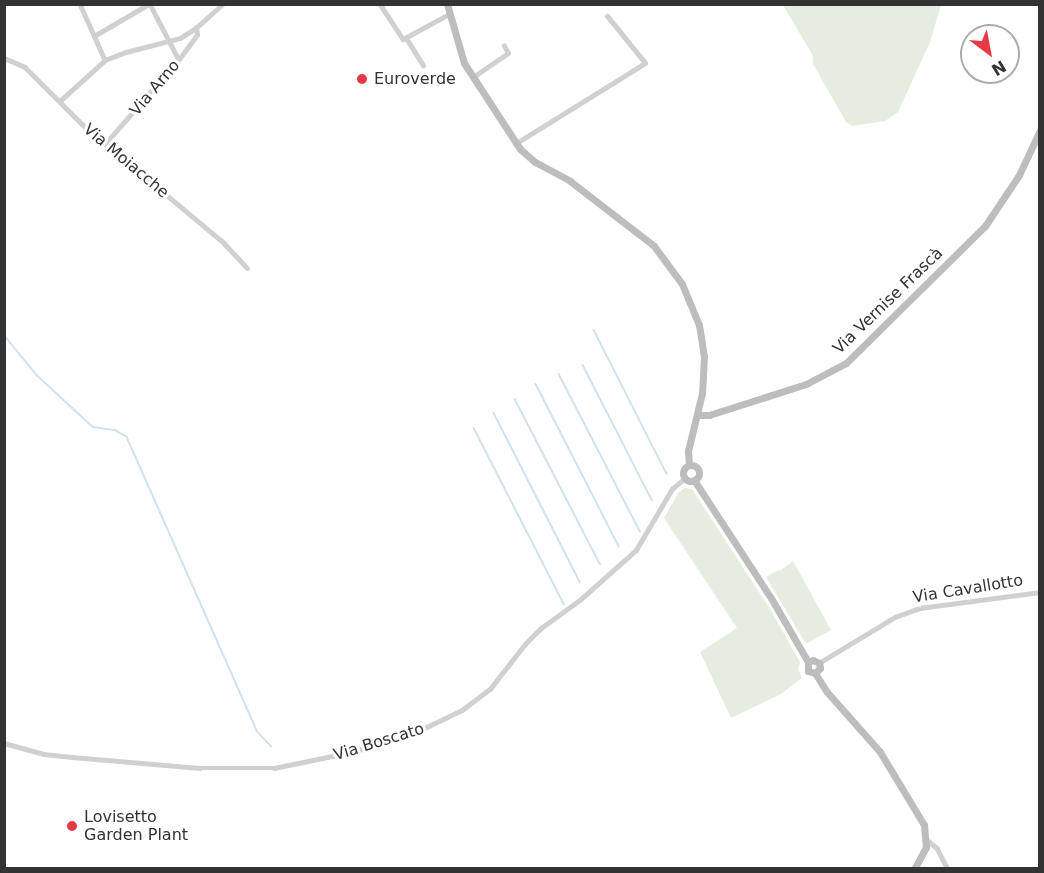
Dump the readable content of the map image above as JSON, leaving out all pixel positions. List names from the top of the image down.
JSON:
{
  "streets": {
    "street": [
      "Via Arno",
      "Via Moiacche",
      "Via Vernise Frascà",
      "Via Cavallotto",
      "Via Boscato"
    ]
  },
  "crossings": [
    ["Via Arno", "Via Moiacche"]
  ],
  "places": ["Euroverde", "Lovisetto Garden Plant"],
  "north": "bottom right"
}
